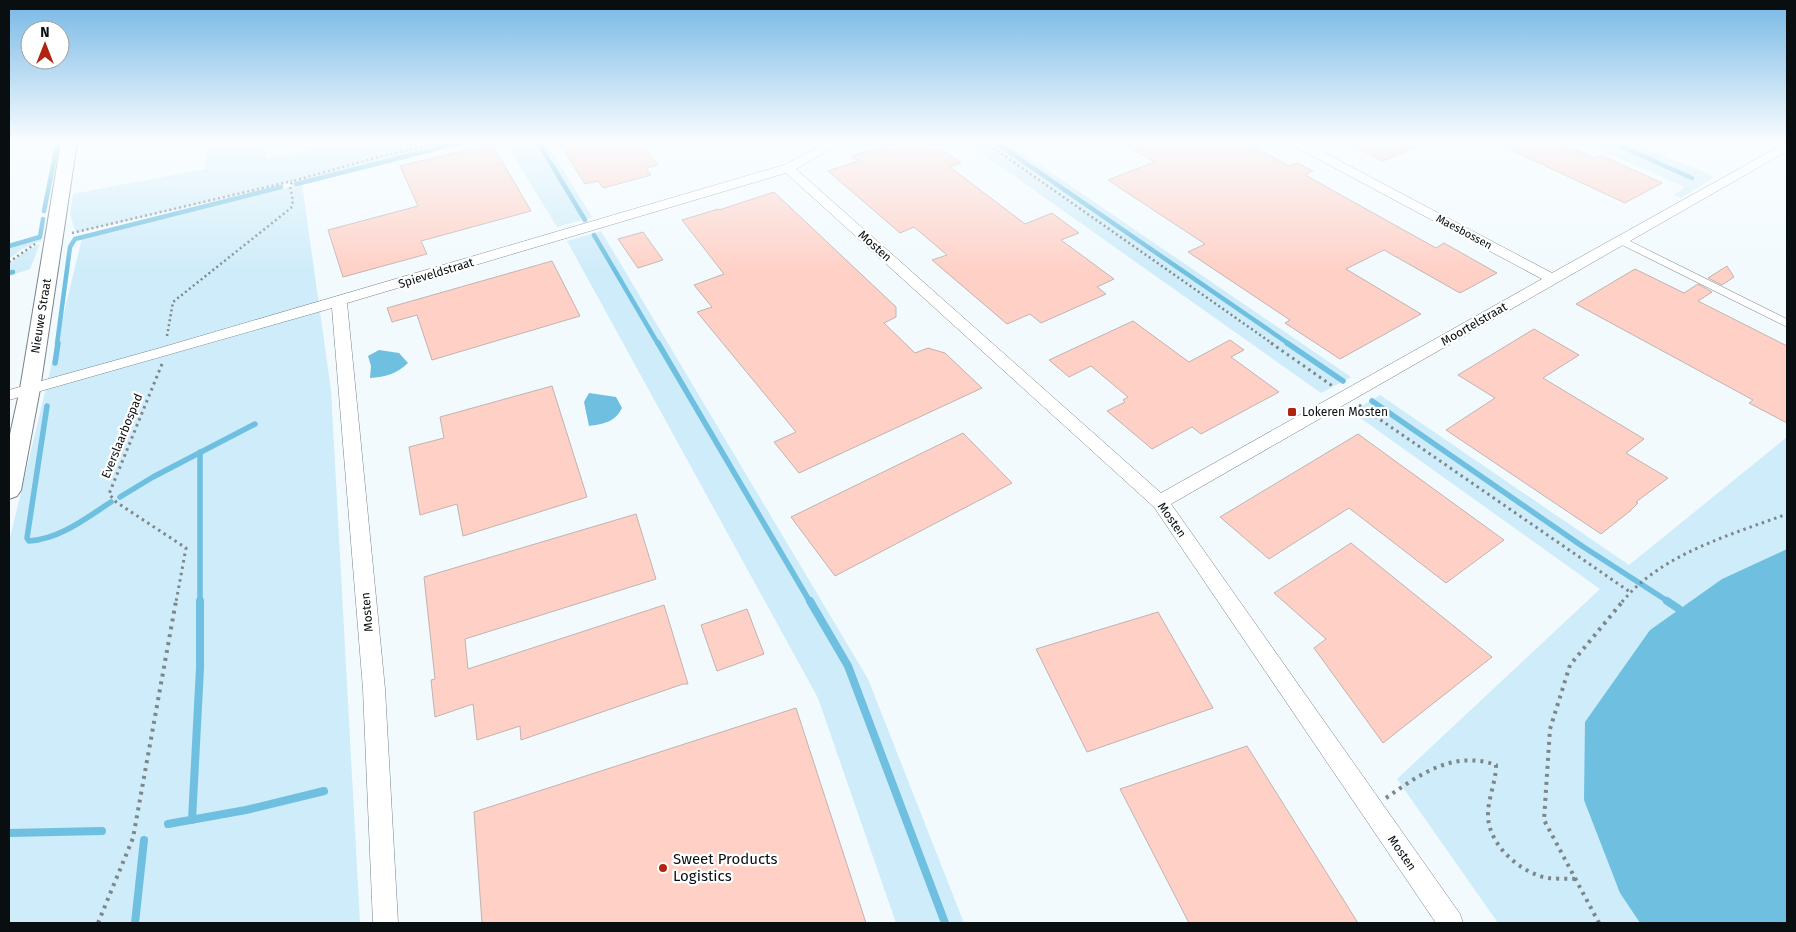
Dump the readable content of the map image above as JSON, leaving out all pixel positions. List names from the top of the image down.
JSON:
{
  "streets": {
    "street": [
      "Maesbossen",
      "Mosten",
      "Spieveldstraat",
      "Nieuwe Straat",
      "Moortelstraat"
    ],
    "path": ["Everslaarbospad"]
  },
  "crossings": [
    ["Maesbossen", "Moortelstraat"],
    ["Mosten", "Spieveldstraat"],
    ["Mosten", "Moortelstraat"],
    ["Spieveldstraat", "Nieuwe Straat"],
    ["Spieveldstraat", "Everslaarbospad"]
  ],
  "places": {
    "transit": ["Lokeren Mosten"],
    "other": ["Sweet Products Logistics"]
  },
  "north": "top"
}
